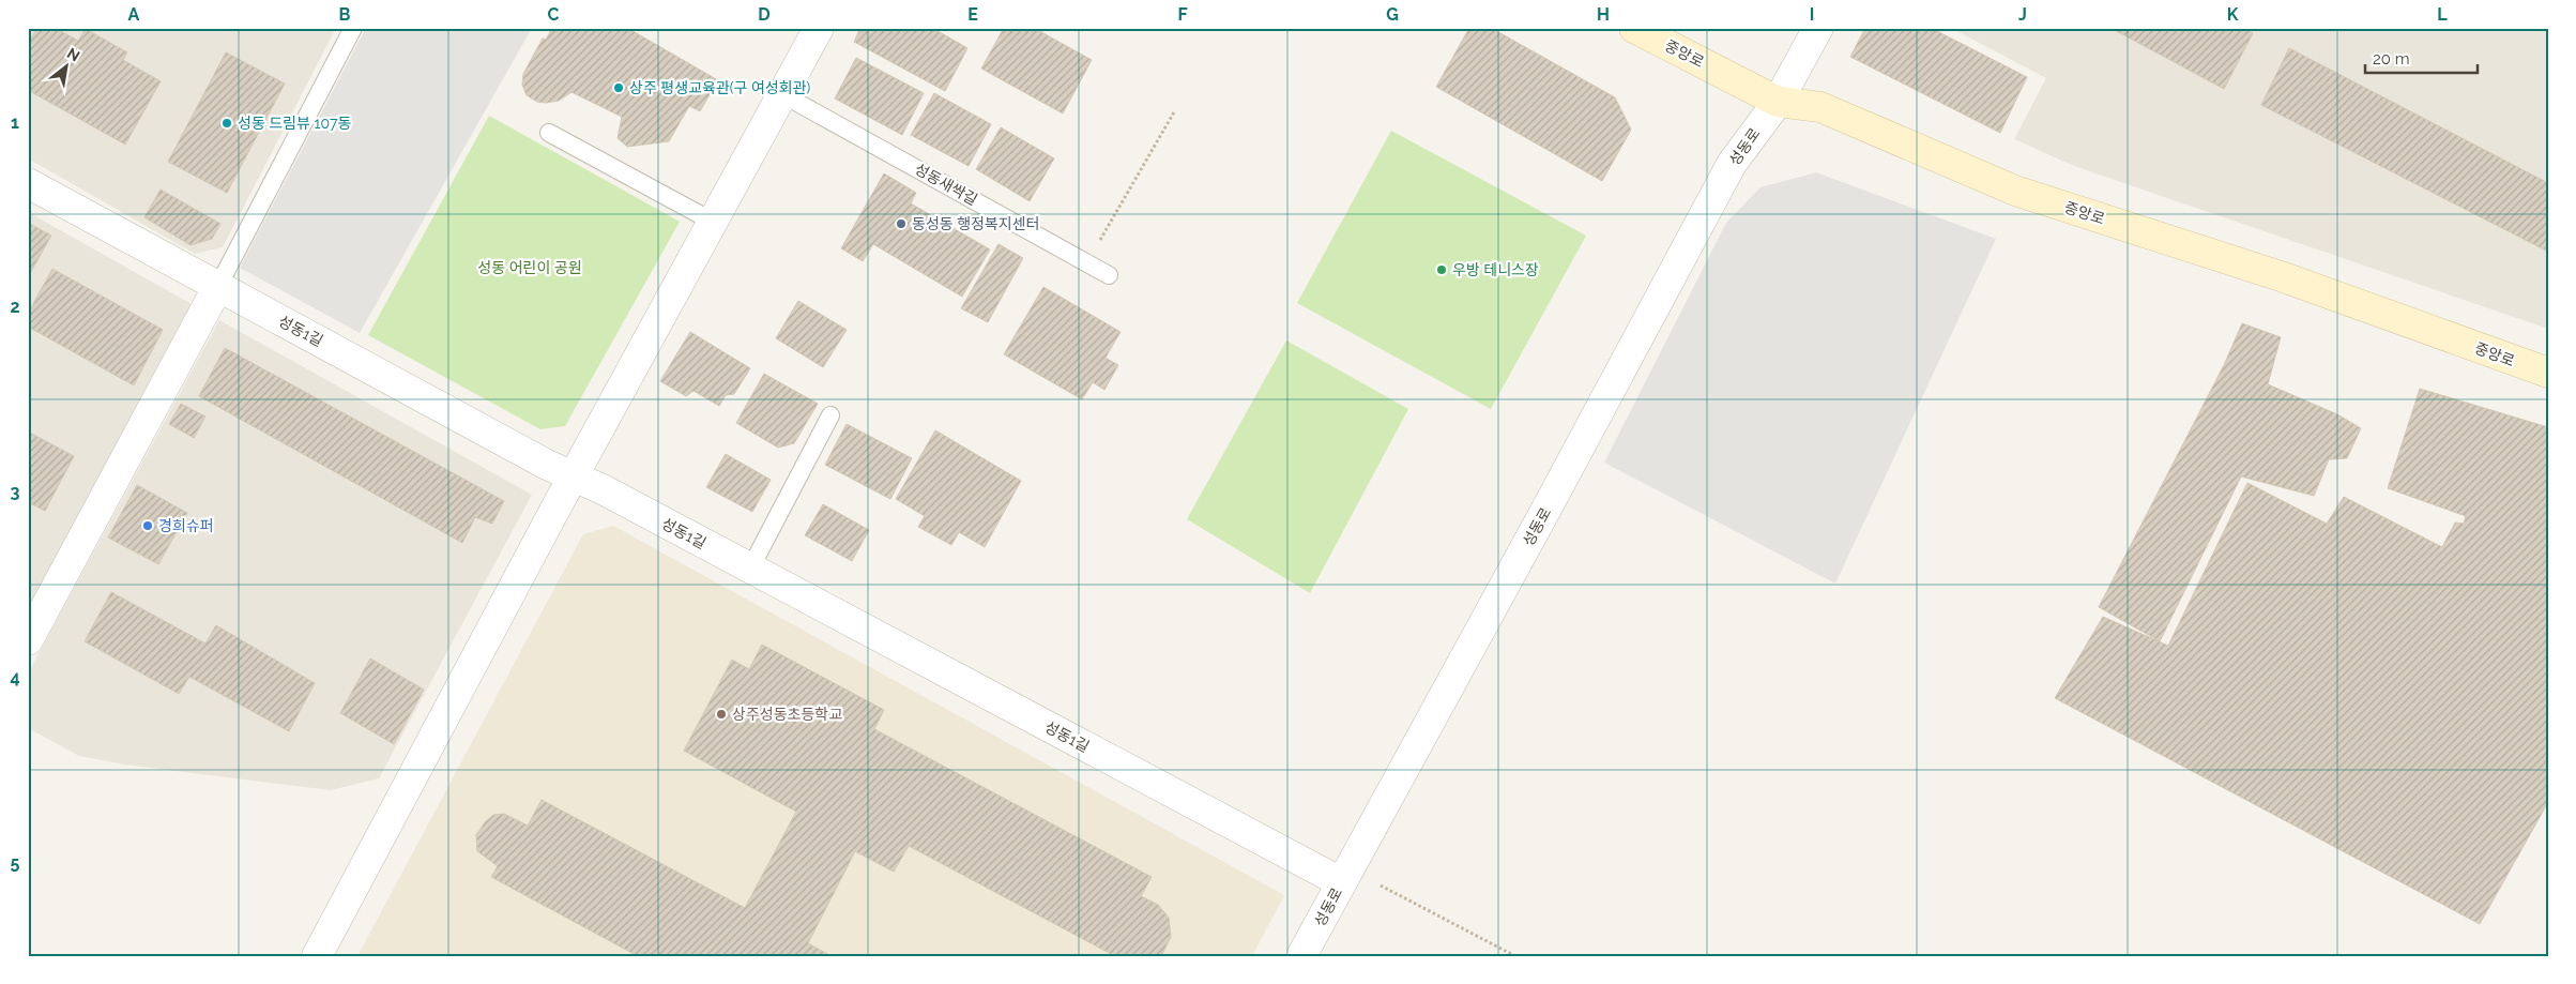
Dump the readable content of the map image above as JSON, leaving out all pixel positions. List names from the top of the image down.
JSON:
{
  "streets": {
    "main road": ["중앙로"],
    "street": ["성동로", "성동1길"],
    "lane": ["성동새싹길"]
  },
  "crossings": [
    ["중앙로", "성동로"],
    ["성동로", "성동1길"]
  ],
  "parks": ["성동 어린이 공원"],
  "places": [
    "상주 평생교육관(구 여성회관)",
    "성동 드림뷰 107동",
    "동성동 행정복지센터",
    "우방 테니스장",
    "경희슈퍼",
    "상주성동초등학교"
  ],
  "scale_bar": "20 m",
  "north": "top right",
  "grid": {
    "columns": [
      "A",
      "B",
      "C",
      "D",
      "E",
      "F",
      "G",
      "H",
      "I",
      "J",
      "K",
      "L"
    ],
    "rows": [
      "1",
      "2",
      "3",
      "4",
      "5"
    ]
  }
}
